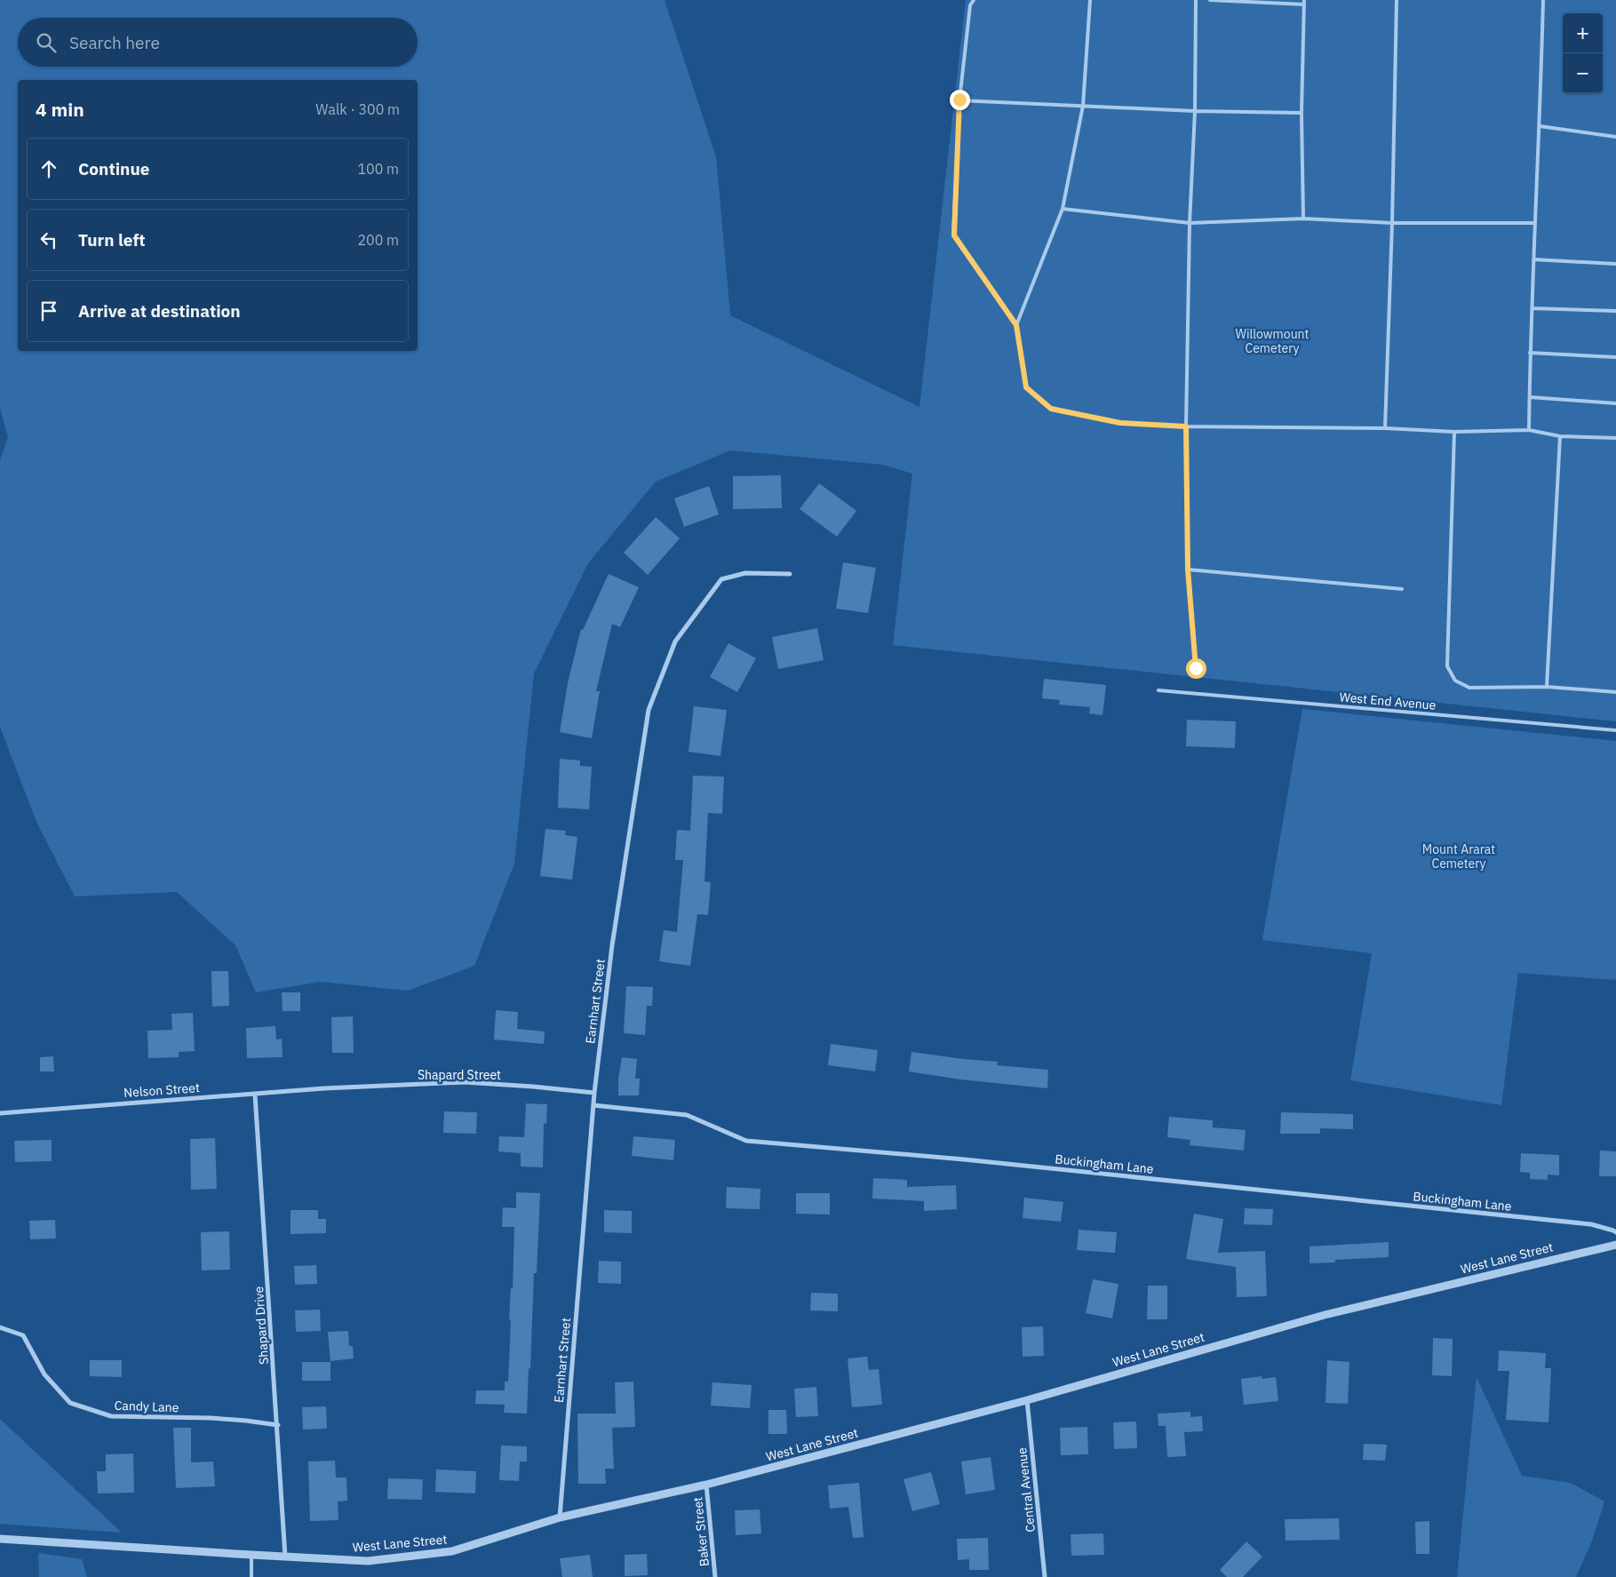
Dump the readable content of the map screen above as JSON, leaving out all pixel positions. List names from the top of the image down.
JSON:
{
  "streets": {
    "street": [
      "Earnhart Street",
      "Shapard Street",
      "Nelson Street",
      "Buckingham Lane",
      "West Lane Street",
      "Shapard Drive",
      "Candy Lane",
      "Central Avenue",
      "Baker Street"
    ],
    "lane": ["West End Avenue"]
  },
  "crossings": [
    ["Earnhart Street", "Shapard Street"],
    ["Earnhart Street", "Buckingham Lane"],
    ["Earnhart Street", "West Lane Street"],
    ["Shapard Street", "Nelson Street"],
    ["Nelson Street", "Shapard Drive"],
    ["West Lane Street", "Shapard Drive"],
    ["West Lane Street", "Central Avenue"],
    ["West Lane Street", "Baker Street"],
    ["Shapard Drive", "Candy Lane"]
  ],
  "parks": ["Willowmount Cemetery", "Mount Ararat Cemetery"],
  "page": {
    "map_buttons": ["+", "−"],
    "search": "Search here",
    "heading": ["4 min", "Walk · 300 m"],
    "list": [
      ["Continue", "100 m"],
      ["Turn left", "200 m"],
      "Arrive at destination"
    ]
  }
}
